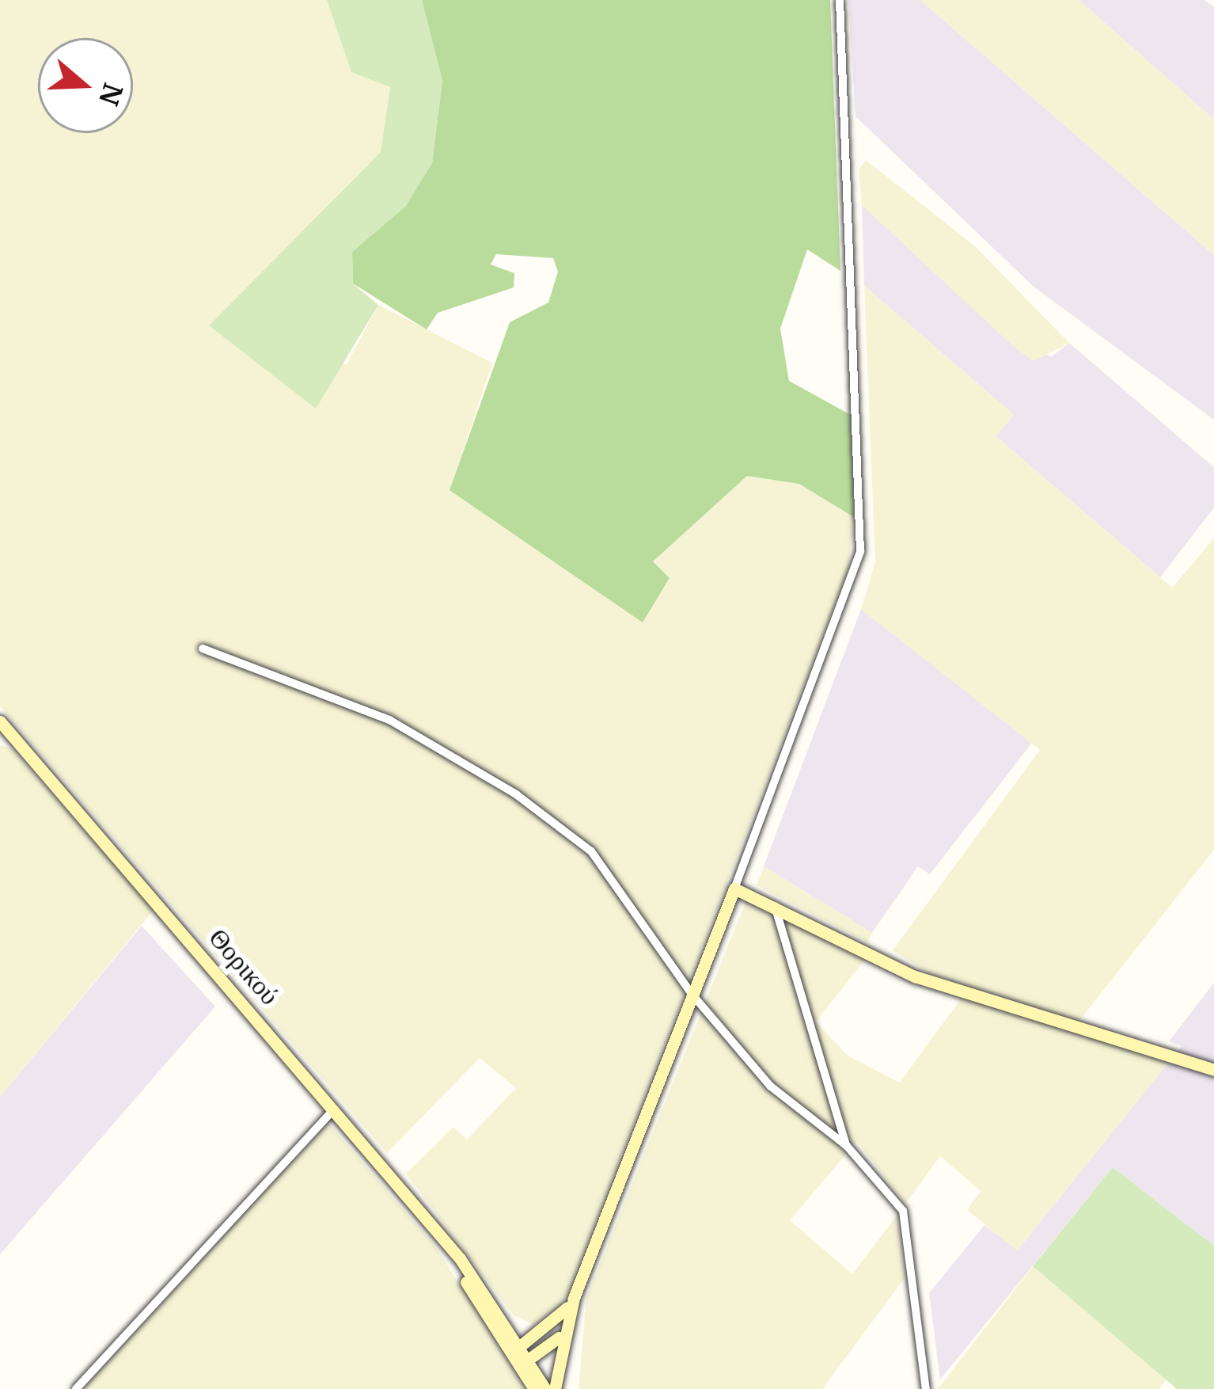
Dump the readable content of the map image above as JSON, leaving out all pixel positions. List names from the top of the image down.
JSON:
{
  "streets": {
    "street": ["Θορικού"]
  },
  "north": "right"
}
